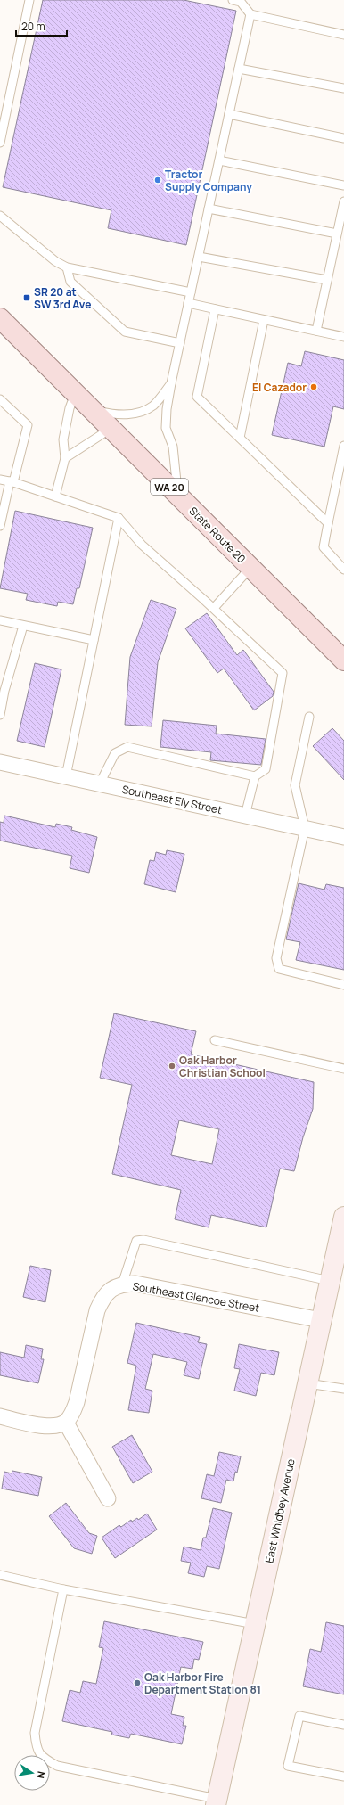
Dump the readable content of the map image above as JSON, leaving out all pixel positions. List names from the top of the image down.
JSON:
{
  "streets": {
    "main road": ["WA 20", "State Route 20"],
    "street": ["Southeast Ely Street", "Southeast Glencoe Street", "East Whidbey Avenue"]
  },
  "crossings": [
    ["Southeast Glencoe Street", "East Whidbey Avenue"]
  ],
  "places": {
    "other": [
      "Tractor Supply Company",
      "El Cazador",
      "Oak Harbor Christian School",
      "Oak Harbor Fire Department Station 81"
    ],
    "transit": ["SR 20 at SW 3rd Ave"]
  },
  "scale_bar": "20 m",
  "north": "right"
}
